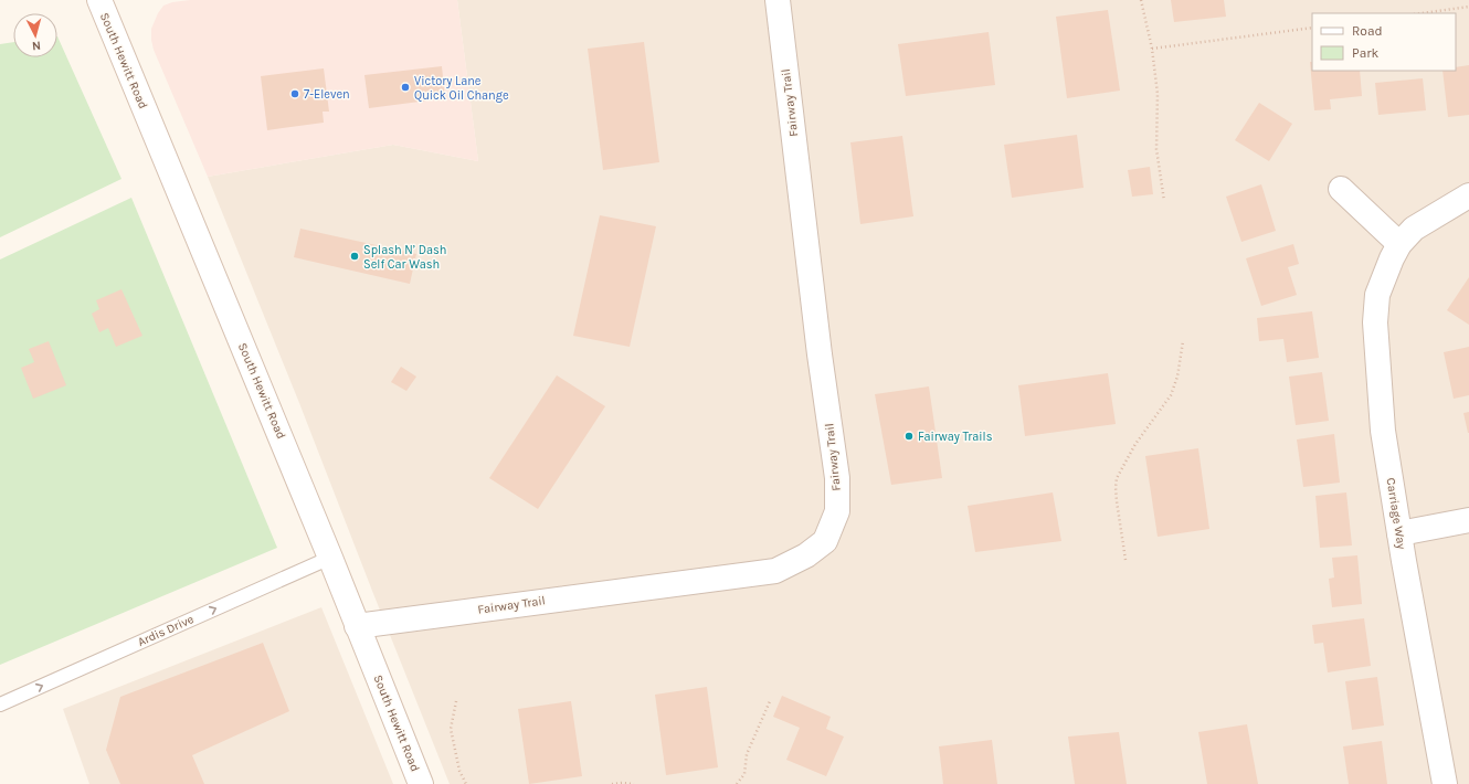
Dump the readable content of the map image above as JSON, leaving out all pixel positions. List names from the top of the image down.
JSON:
{
  "streets": {
    "street": ["South Hewitt Road", "Fairway Trail", "Carriage Way"],
    "lane": ["Ardis Drive"]
  },
  "crossings": [
    ["South Hewitt Road", "Fairway Trail"],
    ["South Hewitt Road", "Ardis Drive"]
  ],
  "one_way": ["Ardis Drive"],
  "places": [
    "Victory Lane Quick Oil Change",
    "7-Eleven",
    "Splash N’ Dash Self Car Wash",
    "Fairway Trails"
  ],
  "legend": ["Road", "Park"],
  "north": "bottom"
}
